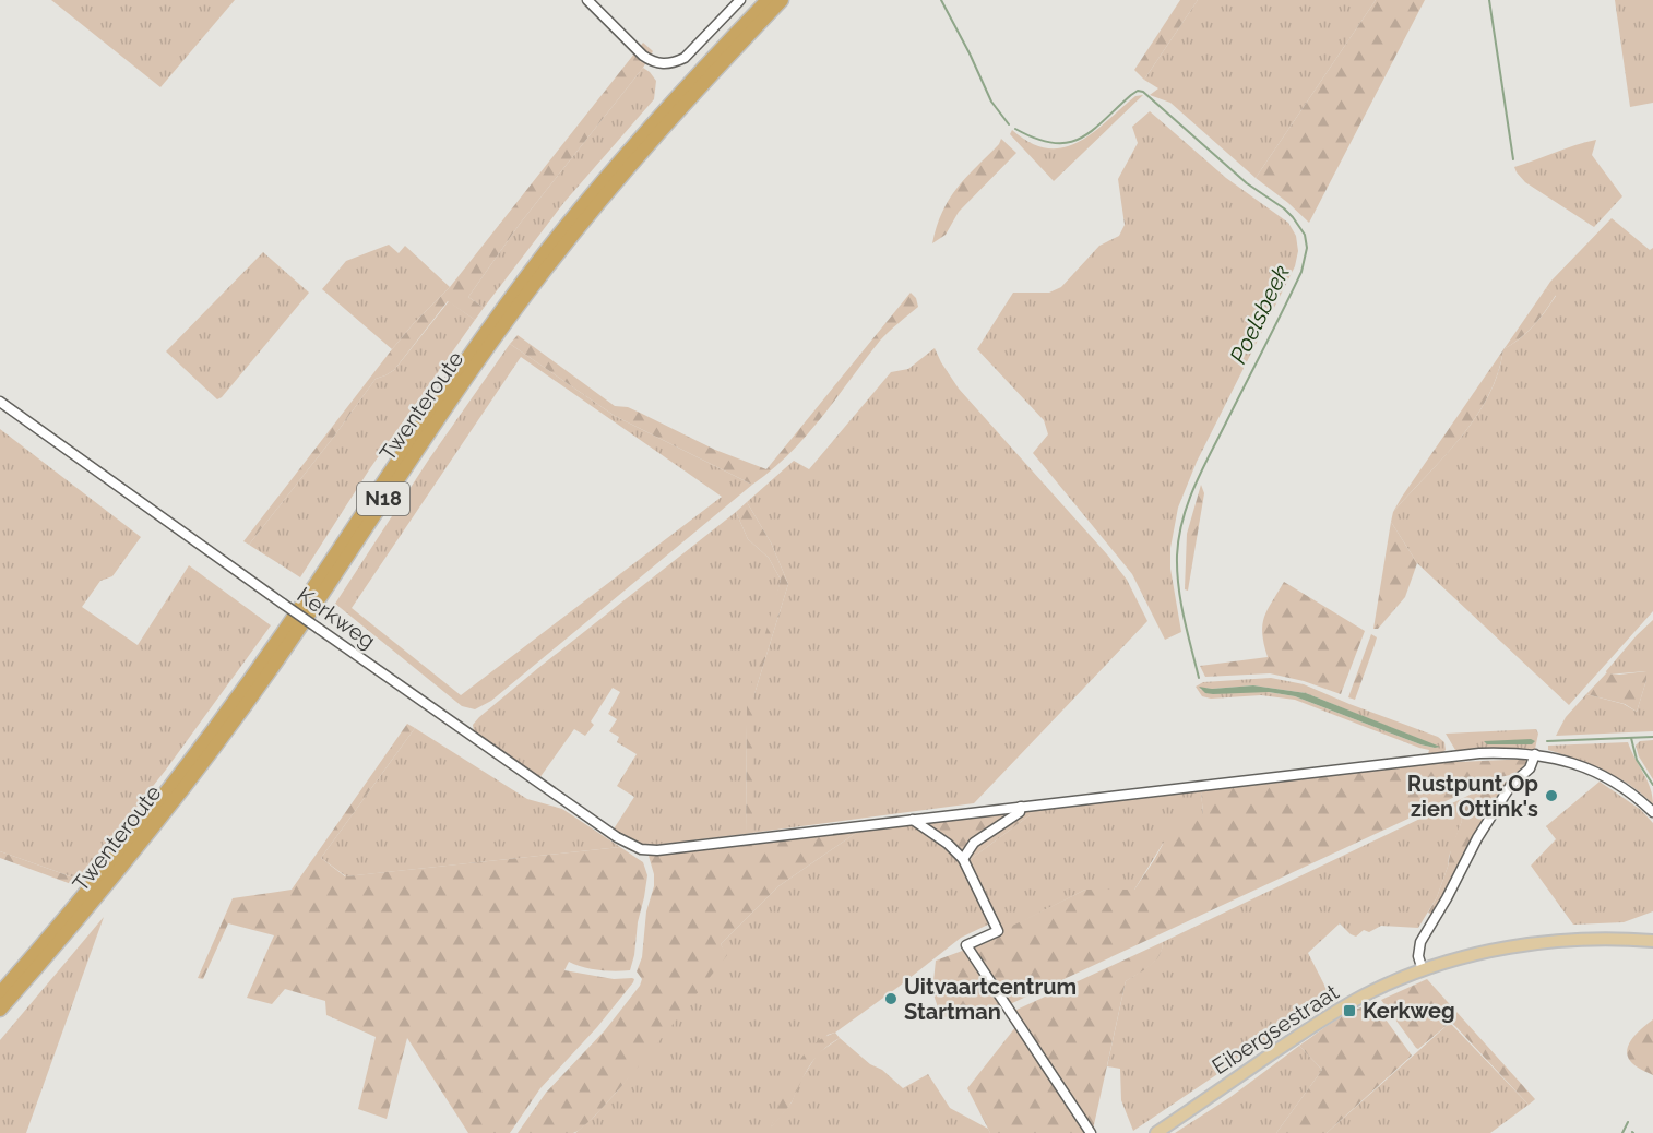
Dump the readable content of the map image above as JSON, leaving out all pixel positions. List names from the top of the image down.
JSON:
{
  "streets": {
    "highway": ["Twenteroute", "N18"],
    "main road": ["Eibergsestraat"],
    "street": ["Kerkweg"]
  },
  "water": ["Poelsbeek"],
  "places": {
    "other": ["Rustpunt Op zien Ottink's", "Uitvaartcentrum Startman"],
    "transit": ["Kerkweg"]
  }
}
